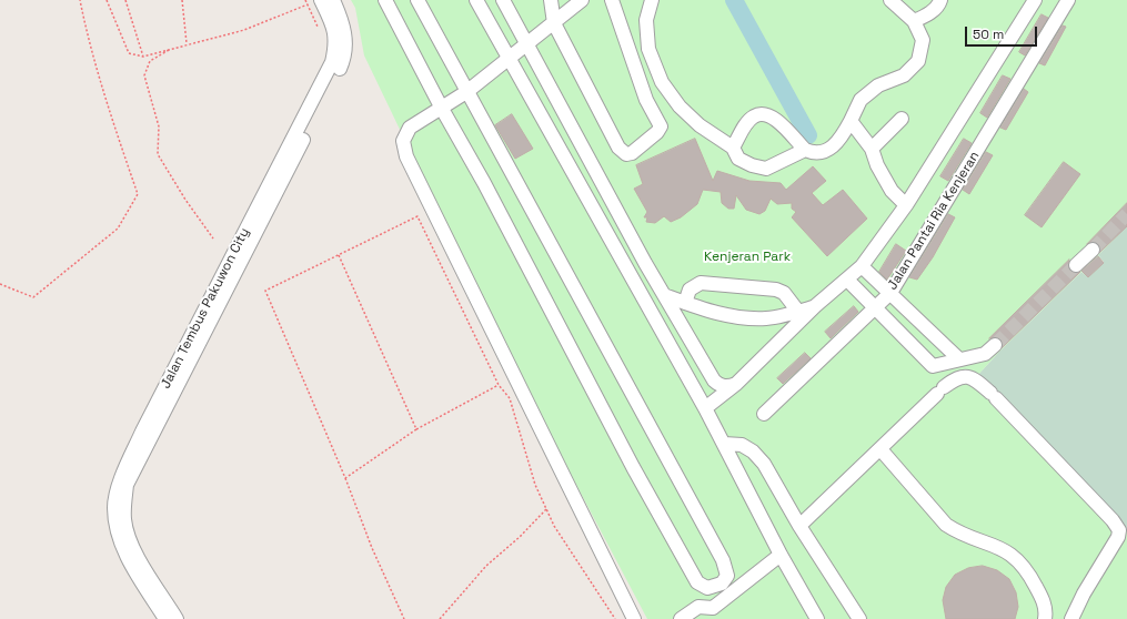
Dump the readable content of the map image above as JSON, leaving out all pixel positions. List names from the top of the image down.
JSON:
{
  "streets": {
    "street": ["Jalan Pantai Ria Kenjeran", "Jalan Tembus Pakuwon City"]
  },
  "parks": ["Kenjeran Park"],
  "scale_bar": "50 m"
}
